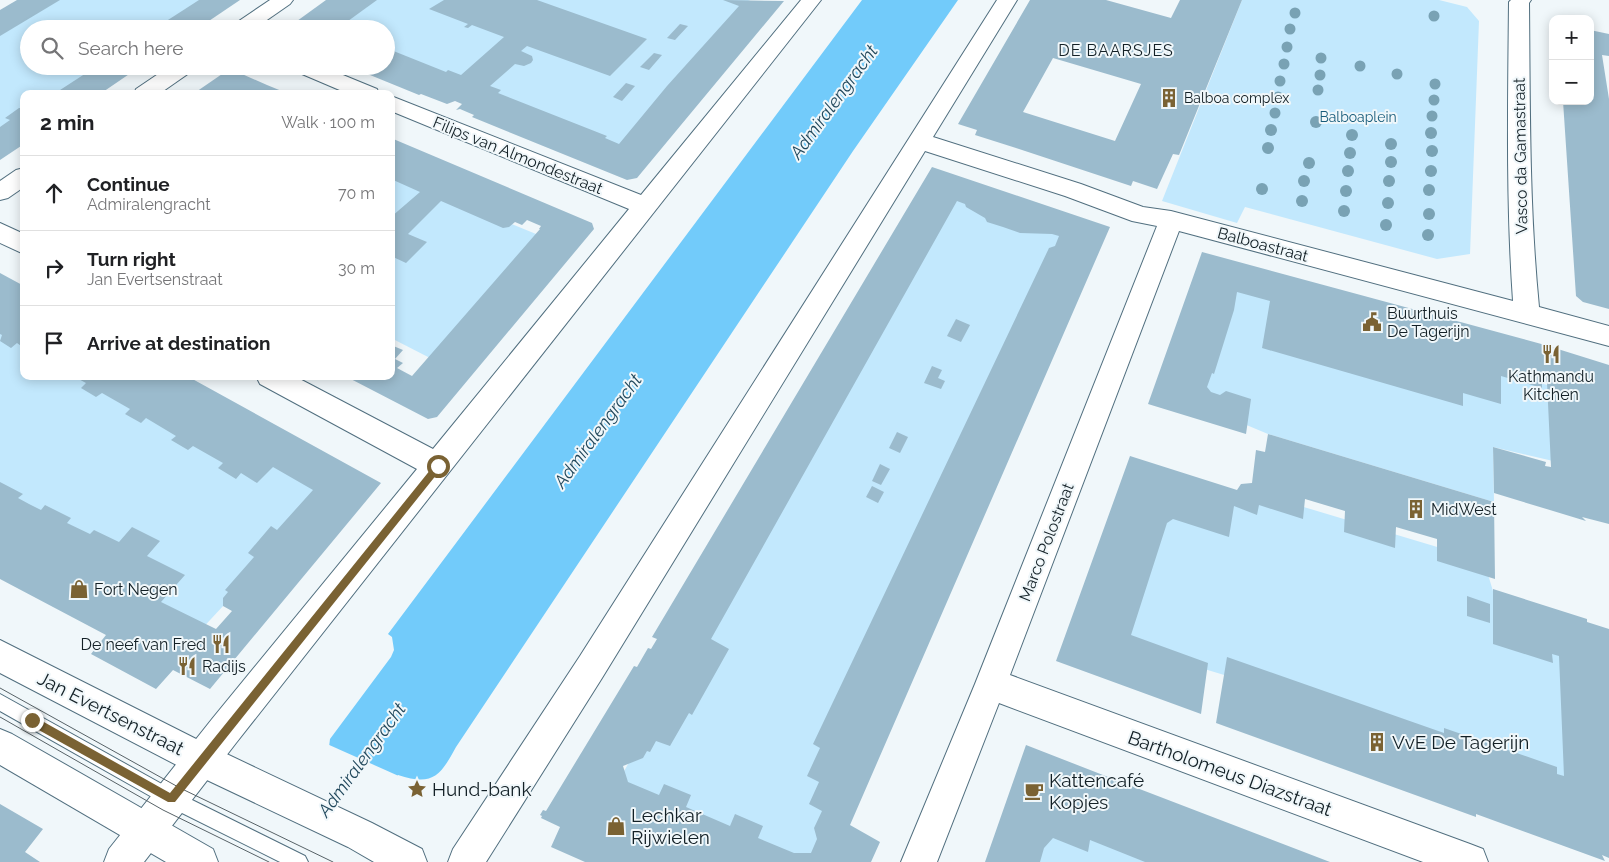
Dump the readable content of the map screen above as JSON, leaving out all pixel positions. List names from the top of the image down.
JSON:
{
  "streets": {
    "street": [
      "Filips van Almondestraat",
      "Vasco da Gamastraat",
      "Balboastraat",
      "Marco Polostraat",
      "Jan Evertsenstraat",
      "Bartholomeus Diazstraat"
    ]
  },
  "crossings": [
    ["Vasco da Gamastraat", "Balboastraat"],
    ["Balboastraat", "Marco Polostraat"],
    ["Marco Polostraat", "Bartholomeus Diazstraat"]
  ],
  "districts": ["DE BAARSJES"],
  "water": ["Admiralengracht"],
  "parks": ["Balboaplein"],
  "places": {
    "building": ["Balboa complex", "MidWest", "VvE De Tagerijn"],
    "public building": ["Buurthuis De Tagerijn"],
    "restaurant": ["Kathmandu Kitchen", "De neef van Fred", "Radijs"],
    "shop": ["Fort Negen", "Lechkar Rijwielen"],
    "place": ["Hund-bank"],
    "cafe": ["Kattencafé Kopjes"]
  },
  "page": {
    "map_buttons": ["+", "−"],
    "search": "Search here",
    "heading": ["2 min", "Walk · 100 m"],
    "list": [
      ["Continue", "Admiralengracht", "70 m"],
      ["Turn right", "Jan Evertsenstraat", "30 m"],
      "Arrive at destination"
    ]
  }
}
